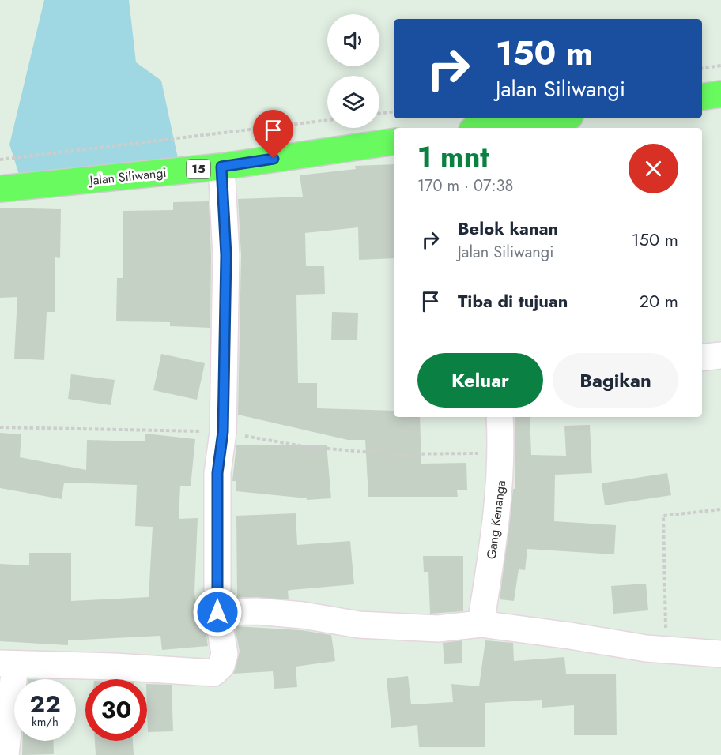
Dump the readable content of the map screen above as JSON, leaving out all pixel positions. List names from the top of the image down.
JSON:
{
  "streets": {
    "highway": ["15", "Jalan Siliwangi"],
    "street": ["Gang Kenanga"]
  },
  "page": {
    "turn": ["150 m", "Jalan Siliwangi"],
    "heading": ["1 mnt", "170 m · 07:38"],
    "list": [
      {
        "name": "Belok kanan",
        "note": "Jalan Siliwangi",
        "value": "150 m"
      },
      {
        "name": "Tiba di tujuan",
        "value": "20 m"
      }
    ],
    "buttons": ["Keluar", "Bagikan"],
    "speed": "22 km/h",
    "limit": "30"
  }
}
